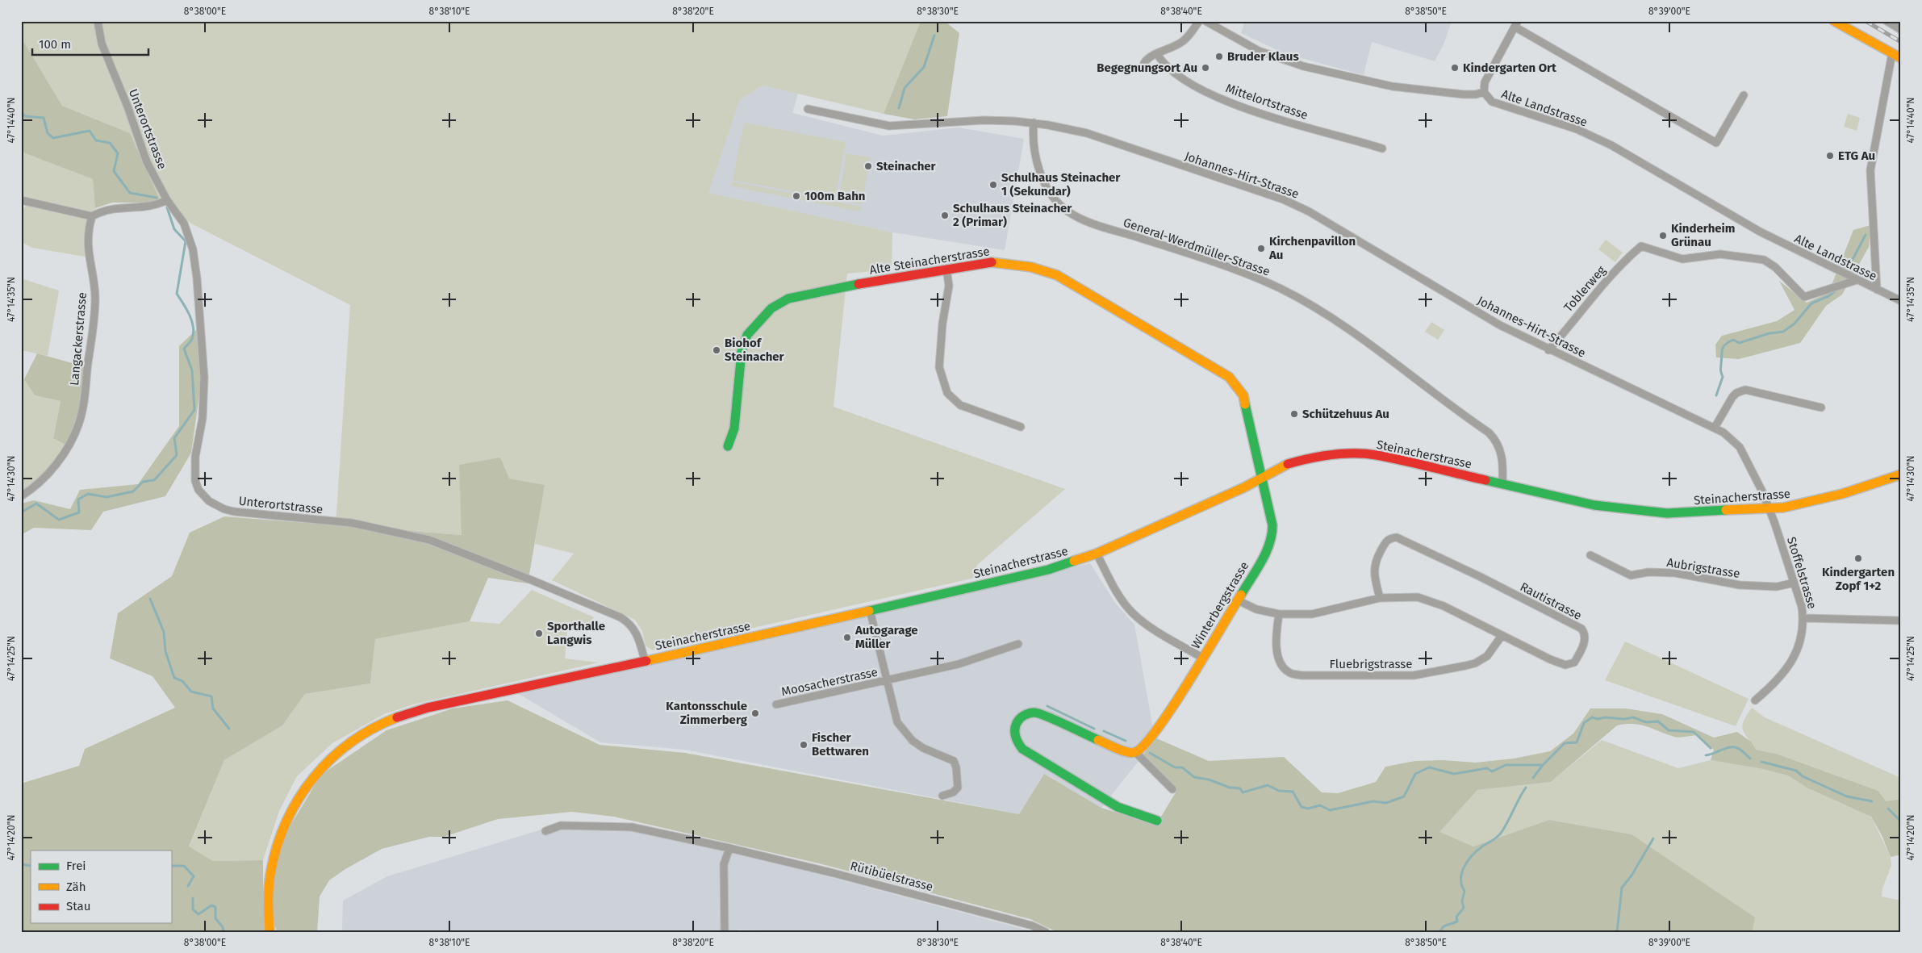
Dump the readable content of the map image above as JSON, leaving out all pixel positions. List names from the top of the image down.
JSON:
{
  "streets": {
    "street": [
      "Mittelortstrasse",
      "Alte Landstrasse",
      "Unterortstrasse",
      "Johannes-Hirt-Strasse",
      "General-Werdmüller-Strasse",
      "Alte Steinacherstrasse",
      "Toblerweg",
      "Langackerstrasse",
      "Steinacherstrasse",
      "Aubrigstrasse",
      "Stoffelstrasse",
      "Rautistrasse",
      "Winterbergstrasse",
      "Fluebrigstrasse",
      "Moosacherstrasse",
      "Rütibüelstrasse"
    ]
  },
  "crossings": [
    ["Alte Landstrasse", "Toblerweg"],
    ["Unterortstrasse", "Steinacherstrasse"],
    ["Johannes-Hirt-Strasse", "General-Werdmüller-Strasse"],
    ["Johannes-Hirt-Strasse", "Toblerweg"],
    ["Johannes-Hirt-Strasse", "Steinacherstrasse"],
    ["Johannes-Hirt-Strasse", "Stoffelstrasse"],
    ["General-Werdmüller-Strasse", "Steinacherstrasse"],
    ["Alte Steinacherstrasse", "Steinacherstrasse"],
    ["Alte Steinacherstrasse", "Winterbergstrasse"],
    ["Steinacherstrasse", "Stoffelstrasse"],
    ["Steinacherstrasse", "Winterbergstrasse"],
    ["Steinacherstrasse", "Moosacherstrasse"],
    ["Aubrigstrasse", "Stoffelstrasse"],
    ["Rautistrasse", "Fluebrigstrasse"]
  ],
  "places": [
    "Bruder Klaus",
    "Begegnungsort Au",
    "Kindergarten Ort",
    "ETG Au",
    "Steinacher",
    "Schulhaus Steinacher 1 (Sekundar)",
    "100m Bahn",
    "Schulhaus Steinacher 2 (Primar)",
    "Kinderheim Grünau",
    "Kirchenpavillon Au",
    "Biohof Steinacher",
    "Schützehuus Au",
    "Kindergarten Zopf 1+2",
    "Sporthalle Langwis",
    "Autogarage Müller",
    "Kantonsschule Zimmerberg",
    "Fischer Bettwaren"
  ],
  "legend": ["Frei", "Zäh", "Stau"],
  "scale_bar": "100 m",
  "coordinates": [
    "8°38'00\"E",
    "8°38'10\"E",
    "8°38'20\"E",
    "8°38'30\"E",
    "8°38'40\"E",
    "8°38'50\"E",
    "8°39'00\"E",
    "47°14'40\"N",
    "47°14'35\"N",
    "47°14'30\"N",
    "47°14'25\"N",
    "47°14'20\"N"
  ]
}
